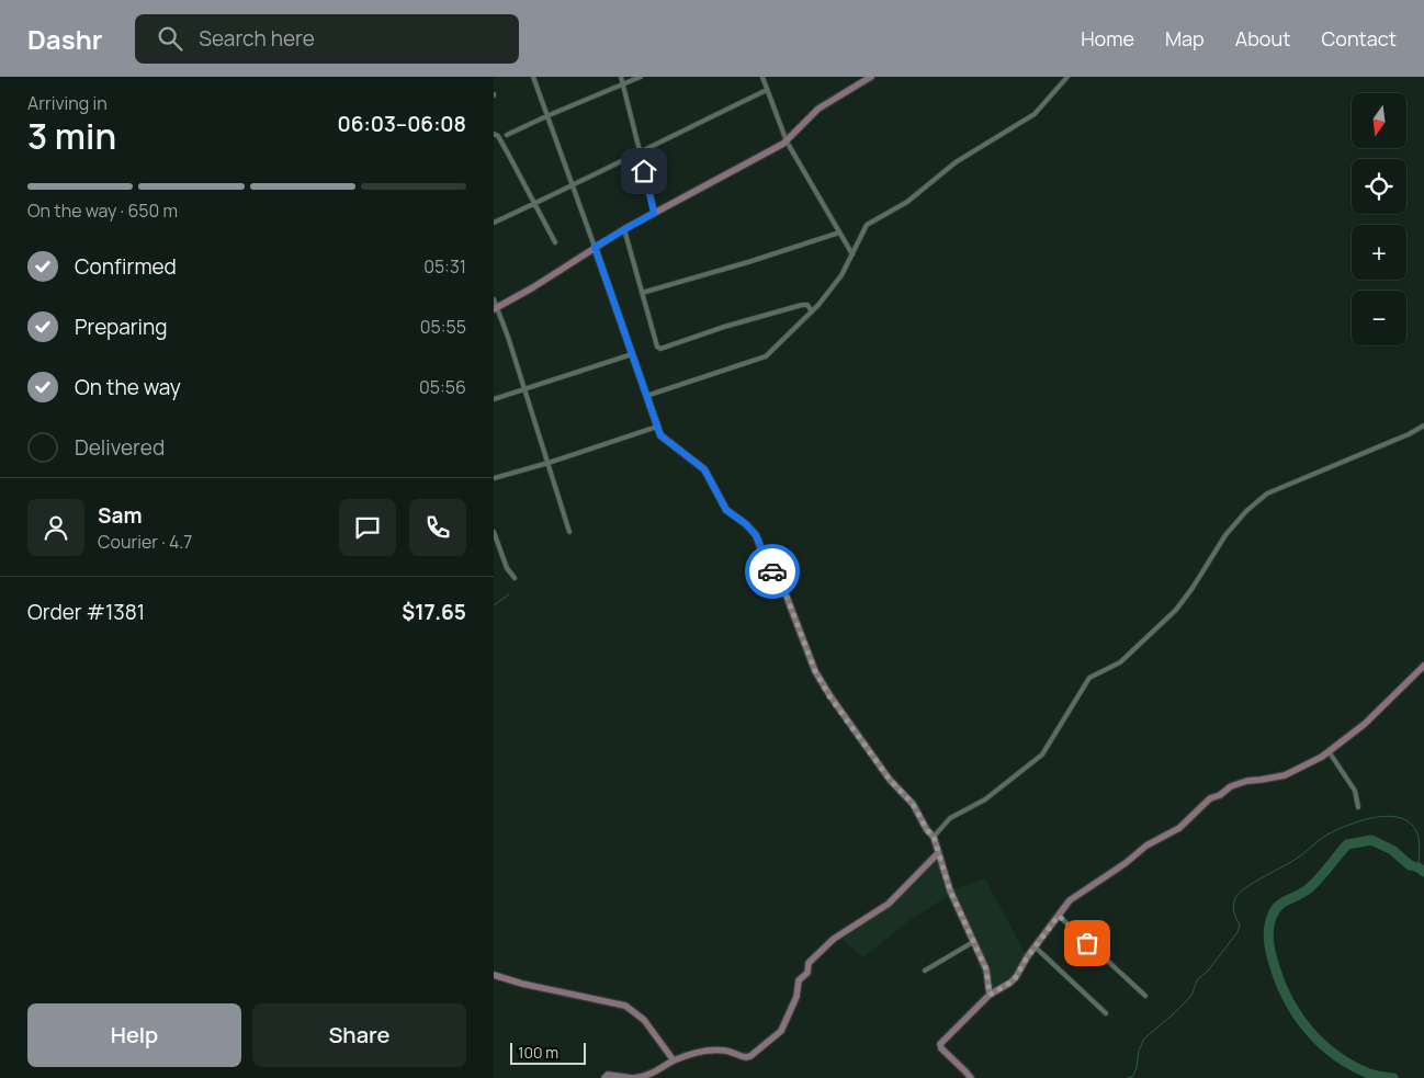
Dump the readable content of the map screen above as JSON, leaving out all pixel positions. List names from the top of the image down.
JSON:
{
  "scale_bar": "100 m",
  "north": "bottom",
  "page": {
    "header": "Dashr",
    "search": "Search here",
    "nav": [
      "Home",
      "Map",
      "About",
      "Contact"
    ],
    "heading": ["3 min", "Arriving in", "06:03–06:08"],
    "panel": [
      "Sam",
      "Courier · 4.7",
      "Order #1381",
      "$17.65"
    ],
    "map_buttons": ["+", "−"],
    "bar": "On the way · 650 m",
    "list": [
      ["Confirmed", "05:31"],
      ["Preparing", "05:55"],
      ["On the way", "05:56"],
      "Delivered"
    ],
    "buttons": ["Help", "Share"],
    "scale": "100 m"
  }
}
